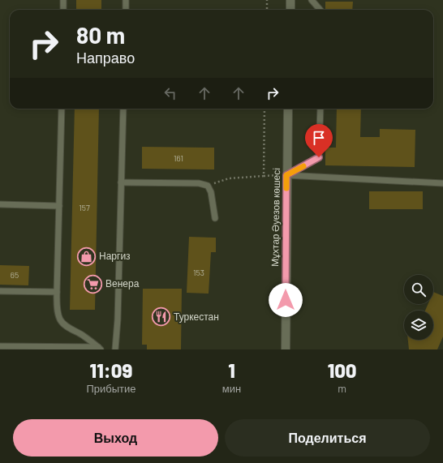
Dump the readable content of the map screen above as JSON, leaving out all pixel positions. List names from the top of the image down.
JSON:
{
  "streets": {
    "street": ["Мұхтар Әуезов көшесі"]
  },
  "places": {
    "shop": ["Наргиз"],
    "supermarket": ["Венера"],
    "restaurant": ["Туркестан"]
  },
  "house_numbers": [
    "161",
    "157",
    "153",
    "65"
  ],
  "page": {
    "turn": ["80 m", "Направо"],
    "eta": [
      "11:09",
      "Прибытие",
      "1",
      "мин",
      "100",
      "m"
    ],
    "buttons": ["Выход", "Поделиться"]
  }
}
